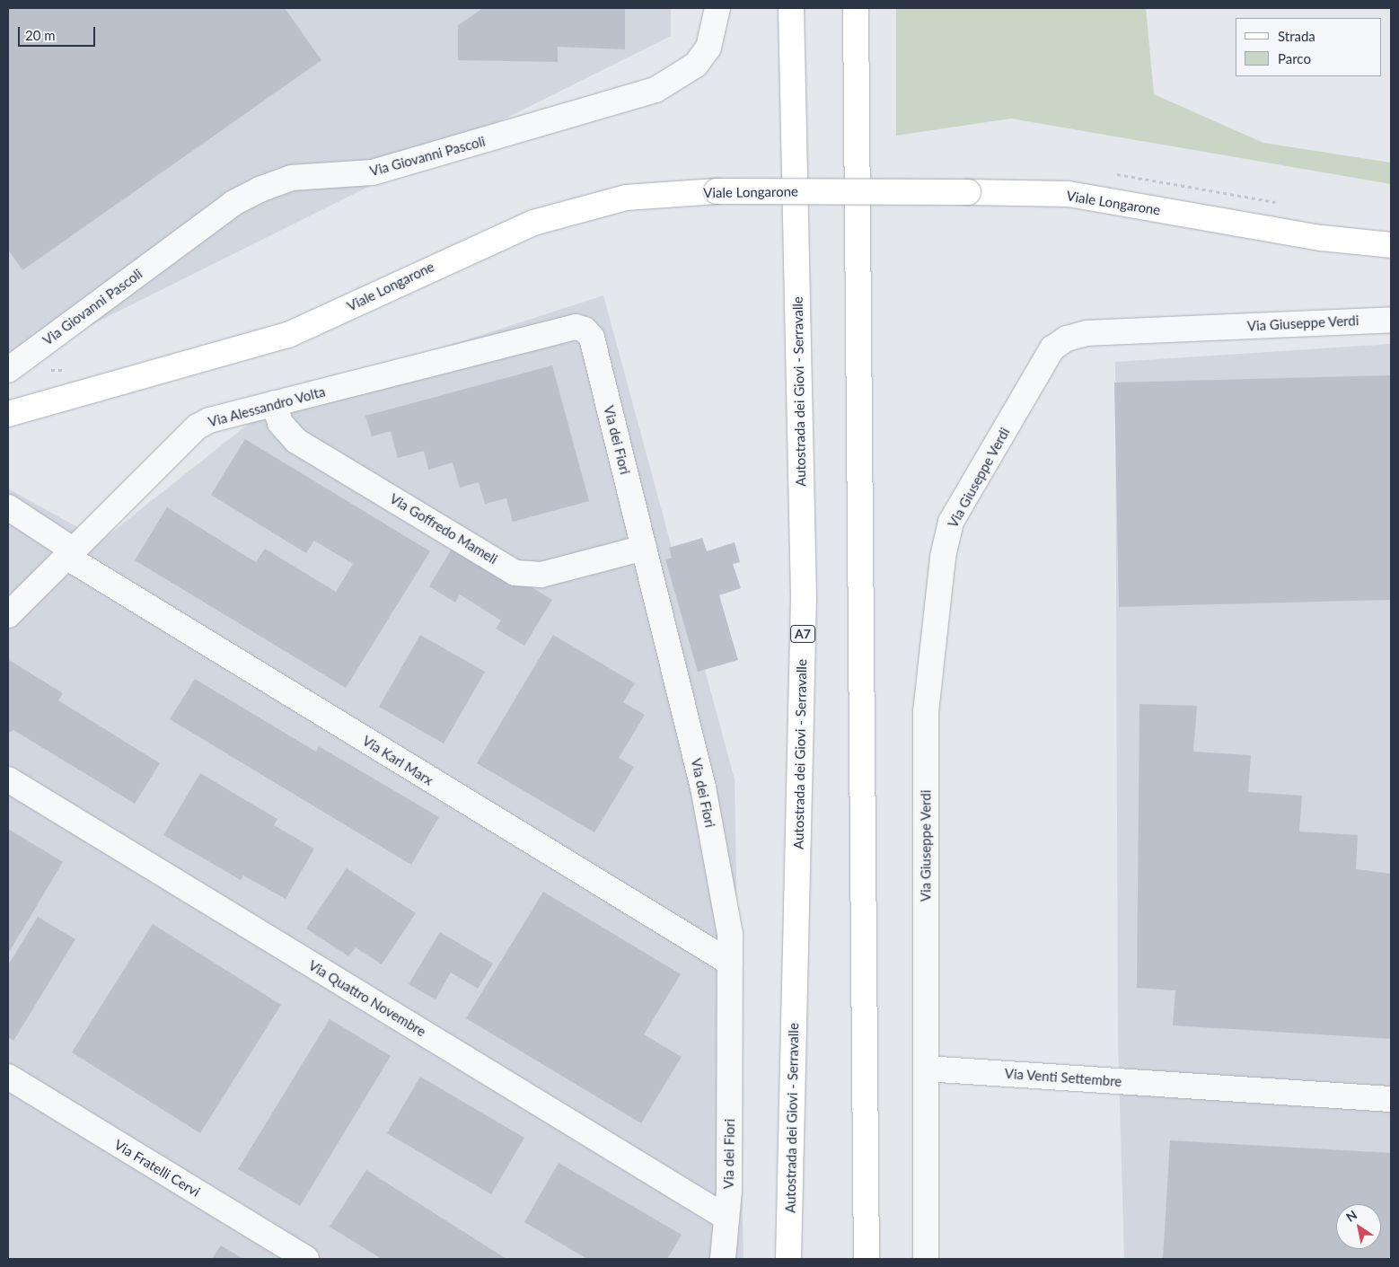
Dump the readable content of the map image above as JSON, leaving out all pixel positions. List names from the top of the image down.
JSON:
{
  "streets": {
    "main road": ["Viale Longarone", "Autostrada dei Giovi - Serravalle", "A7"],
    "street": [
      "Via Giovanni Pascoli",
      "Via Giuseppe Verdi",
      "Via Alessandro Volta",
      "Via dei Fiori",
      "Via Goffredo Mameli",
      "Via Karl Marx",
      "Via Quattro Novembre",
      "Via Venti Settembre",
      "Via Fratelli Cervi"
    ]
  },
  "crossings": [
    ["Via Giuseppe Verdi", "Via Venti Settembre"],
    ["Via Alessandro Volta", "Via dei Fiori"],
    ["Via Alessandro Volta", "Via Goffredo Mameli"],
    ["Via Alessandro Volta", "Via Karl Marx"],
    ["Via dei Fiori", "Via Goffredo Mameli"],
    ["Via dei Fiori", "Via Karl Marx"],
    ["Via dei Fiori", "Via Quattro Novembre"]
  ],
  "legend": ["Strada", "Parco"],
  "scale_bar": "20 m",
  "north": "top left"
}
